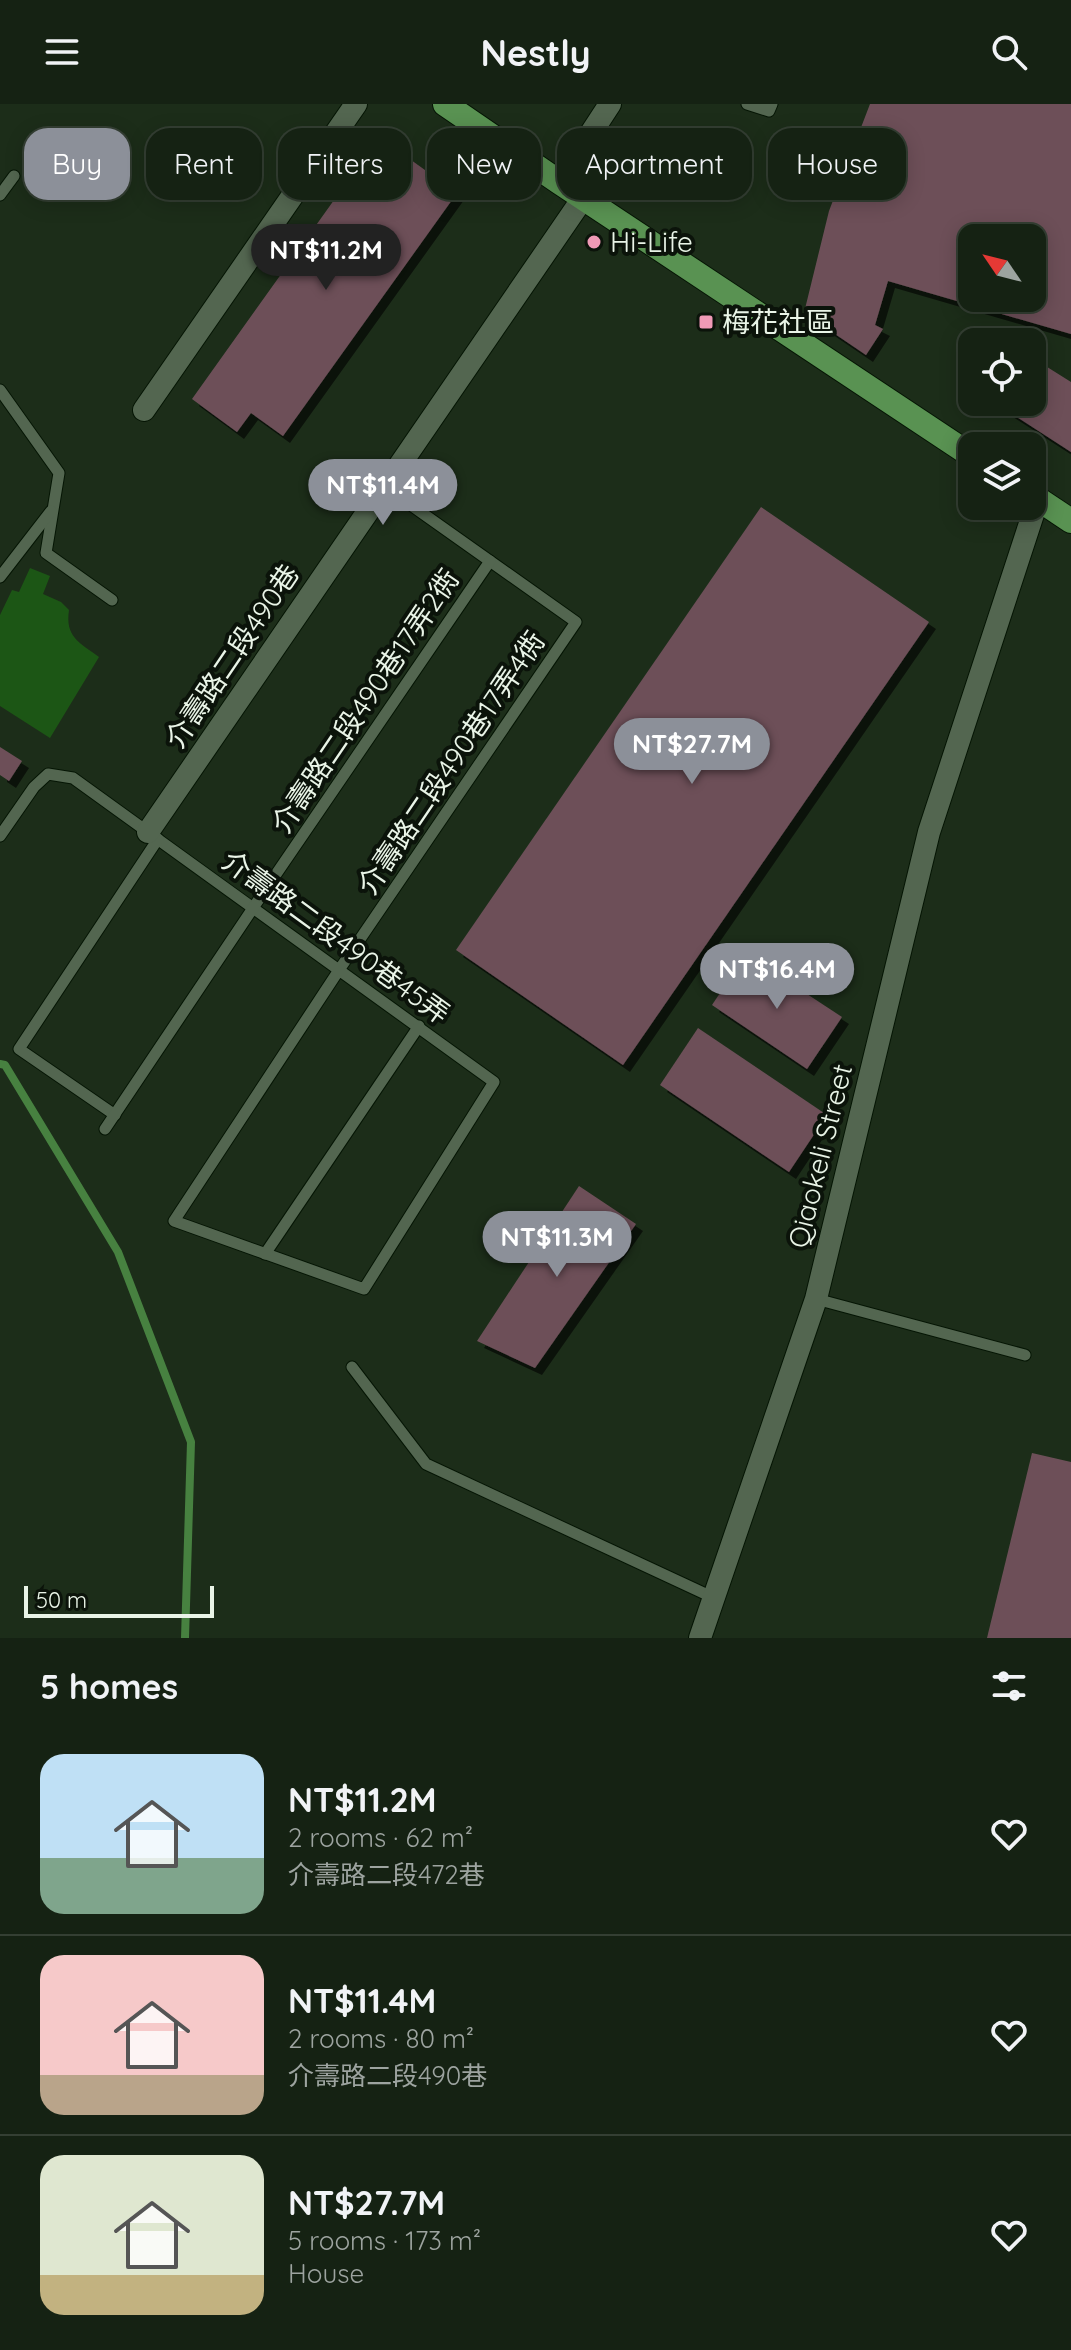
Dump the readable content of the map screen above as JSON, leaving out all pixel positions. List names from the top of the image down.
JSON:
{
  "streets": {
    "street": ["介壽路二段490巷", "Qiaokeli Street"],
    "lane": ["介壽路二段490巷17弄2衖", "介壽路二段490巷17弄4衖", "介壽路二段490巷45弄"]
  },
  "crossings": [
    ["介壽路二段490巷", "介壽路二段490巷17弄2衖"],
    ["介壽路二段490巷", "介壽路二段490巷45弄"],
    ["介壽路二段490巷17弄2衖", "介壽路二段490巷17弄4衖"],
    ["介壽路二段490巷17弄2衖", "介壽路二段490巷45弄"],
    ["介壽路二段490巷17弄4衖", "介壽路二段490巷45弄"]
  ],
  "places": {
    "other": ["Hi-Life"],
    "transit": ["梅花社區"]
  },
  "scale_bar": "50 m",
  "north": "top left",
  "page": {
    "header": "Nestly",
    "chip": [
      "Buy",
      "Rent",
      "Filters",
      "New",
      "Apartment",
      "House"
    ],
    "price": [
      "NT$11.2M",
      "NT$11.4M",
      "NT$27.7M",
      "NT$16.4M",
      "NT$11.3M"
    ],
    "scale": "50 m",
    "heading": "5 homes",
    "list": [
      {
        "name": "NT$11.2M",
        "note": "2 rooms · 62 m² · 介壽路二段472巷"
      },
      {
        "name": "NT$11.4M",
        "note": "2 rooms · 80 m² · 介壽路二段490巷"
      },
      {
        "name": "NT$27.7M",
        "note": "5 rooms · 173 m² · House"
      }
    ]
  }
}
